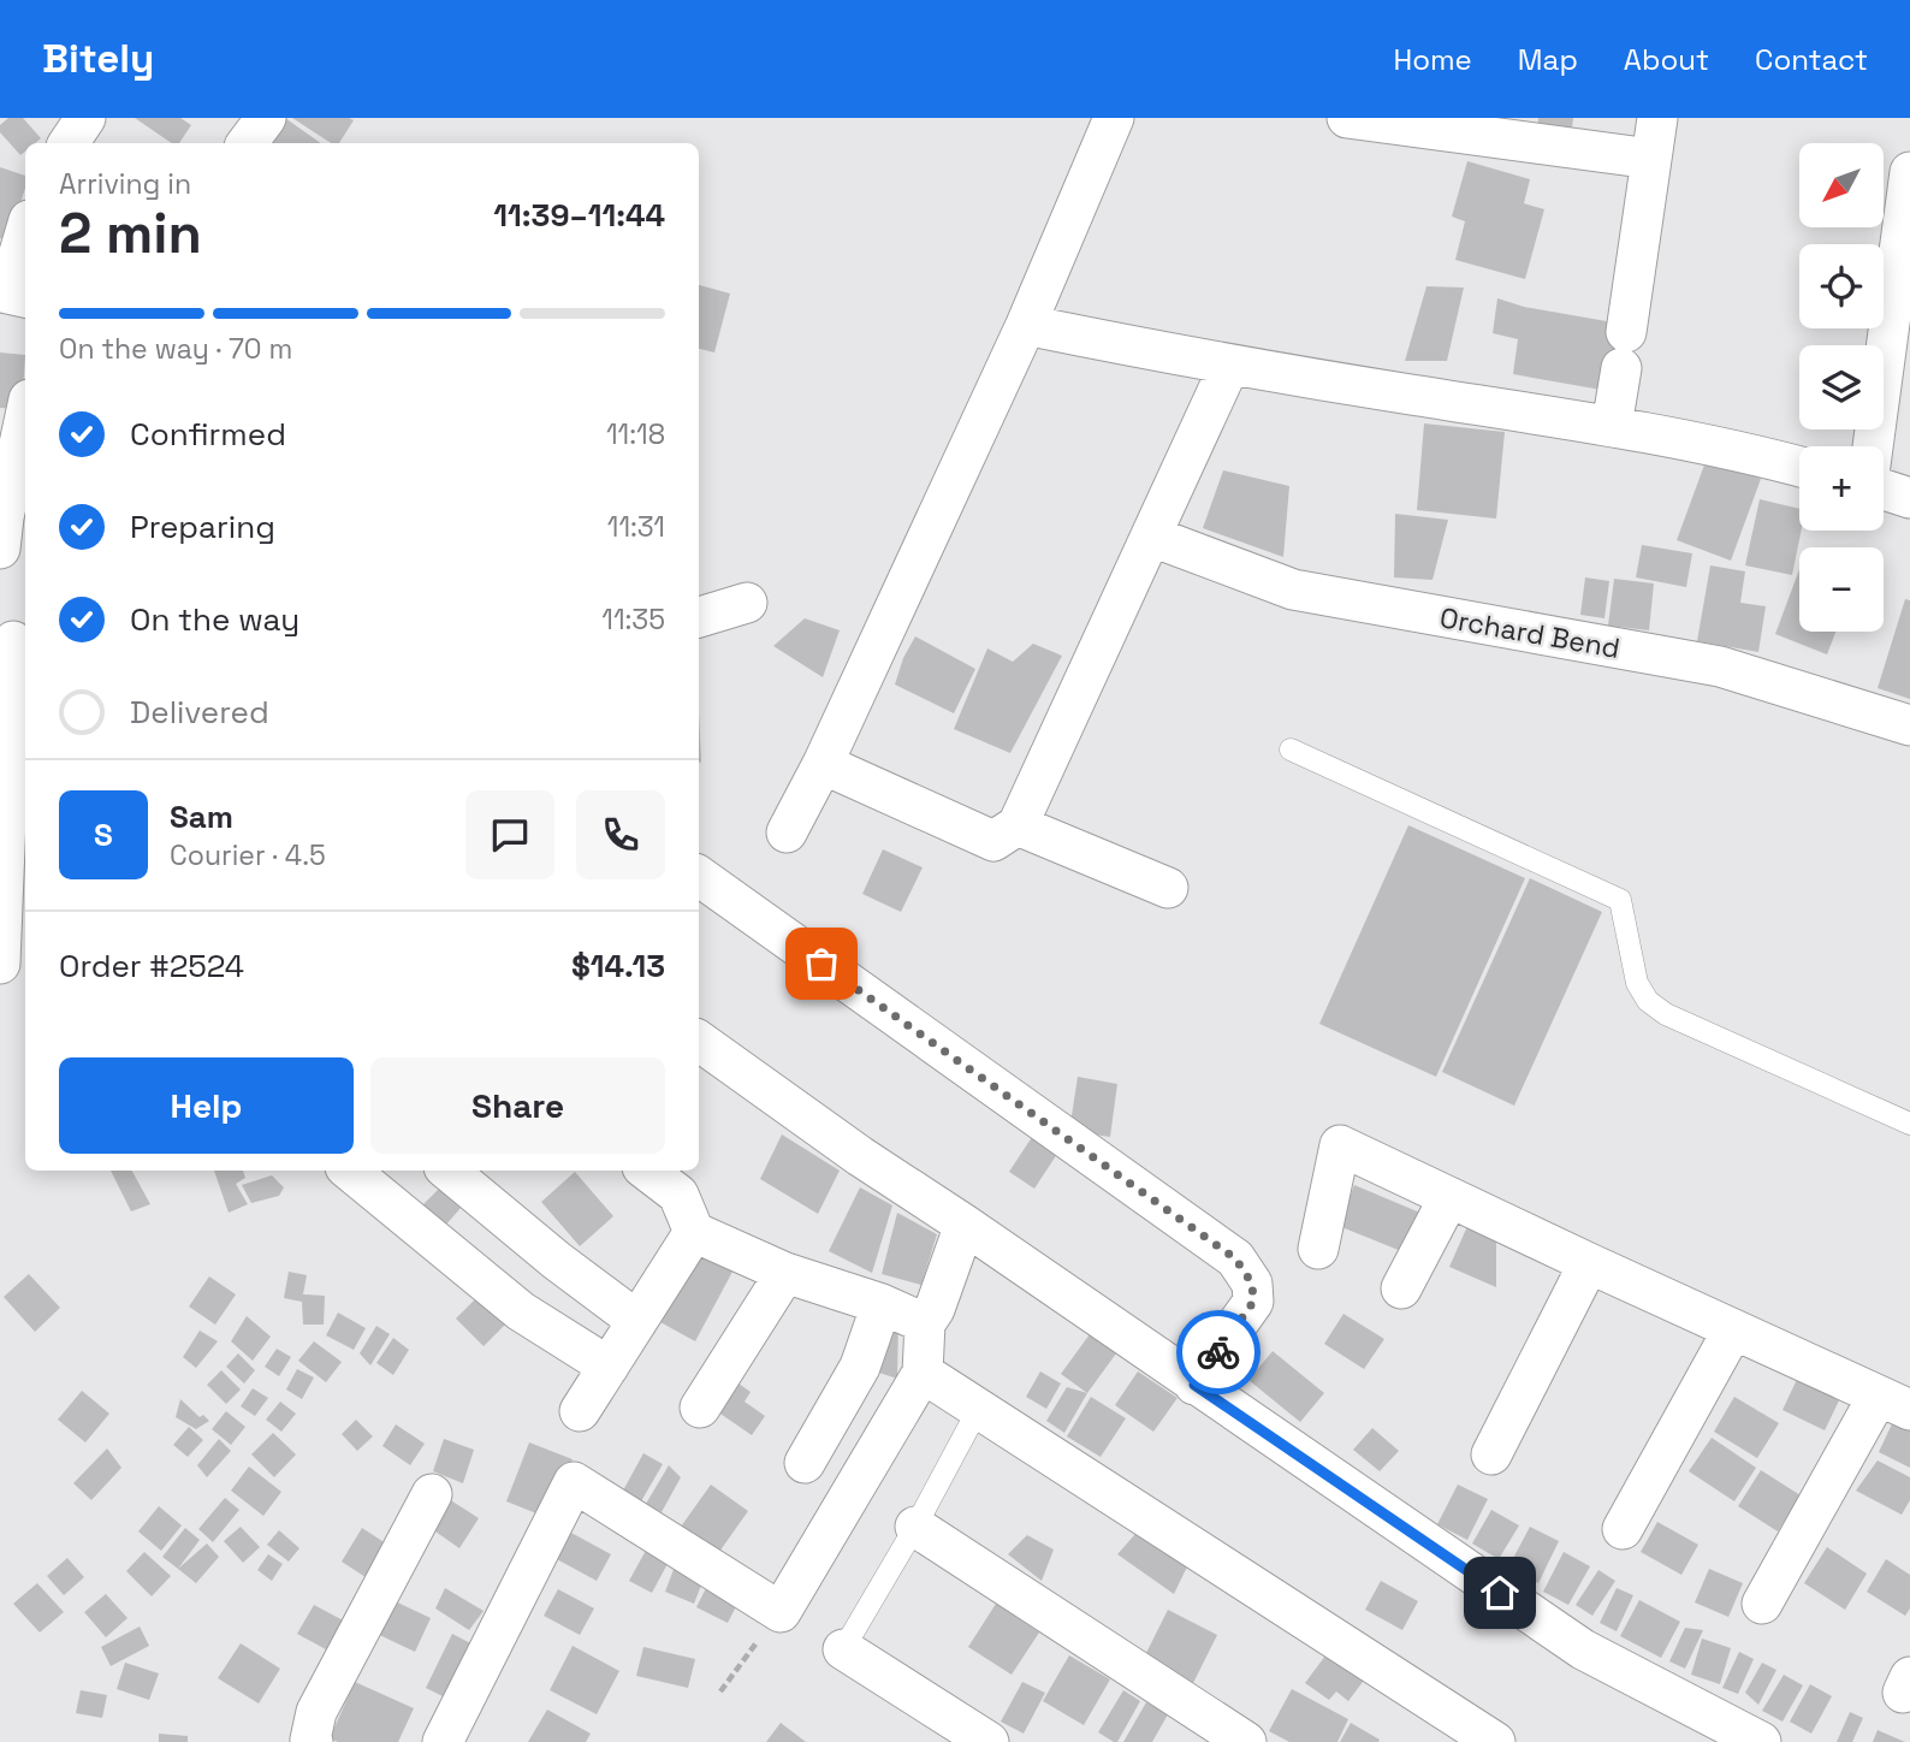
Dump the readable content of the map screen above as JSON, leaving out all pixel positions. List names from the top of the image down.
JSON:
{
  "streets": {
    "street": ["Orchard Bend"]
  },
  "north": "bottom left",
  "page": {
    "header": "Bitely",
    "nav": [
      "Home",
      "Map",
      "About",
      "Contact"
    ],
    "map_buttons": ["+", "−"],
    "heading": ["2 min", "Arriving in", "11:39–11:44"],
    "panel": [
      "Sam",
      "Courier · 4.5",
      "Order #2524",
      "$14.13"
    ],
    "bar": "On the way · 70 m",
    "list": [
      ["Confirmed", "11:18"],
      ["Preparing", "11:31"],
      ["On the way", "11:35"],
      "Delivered"
    ],
    "round": "S",
    "buttons": ["Help", "Share"]
  }
}
